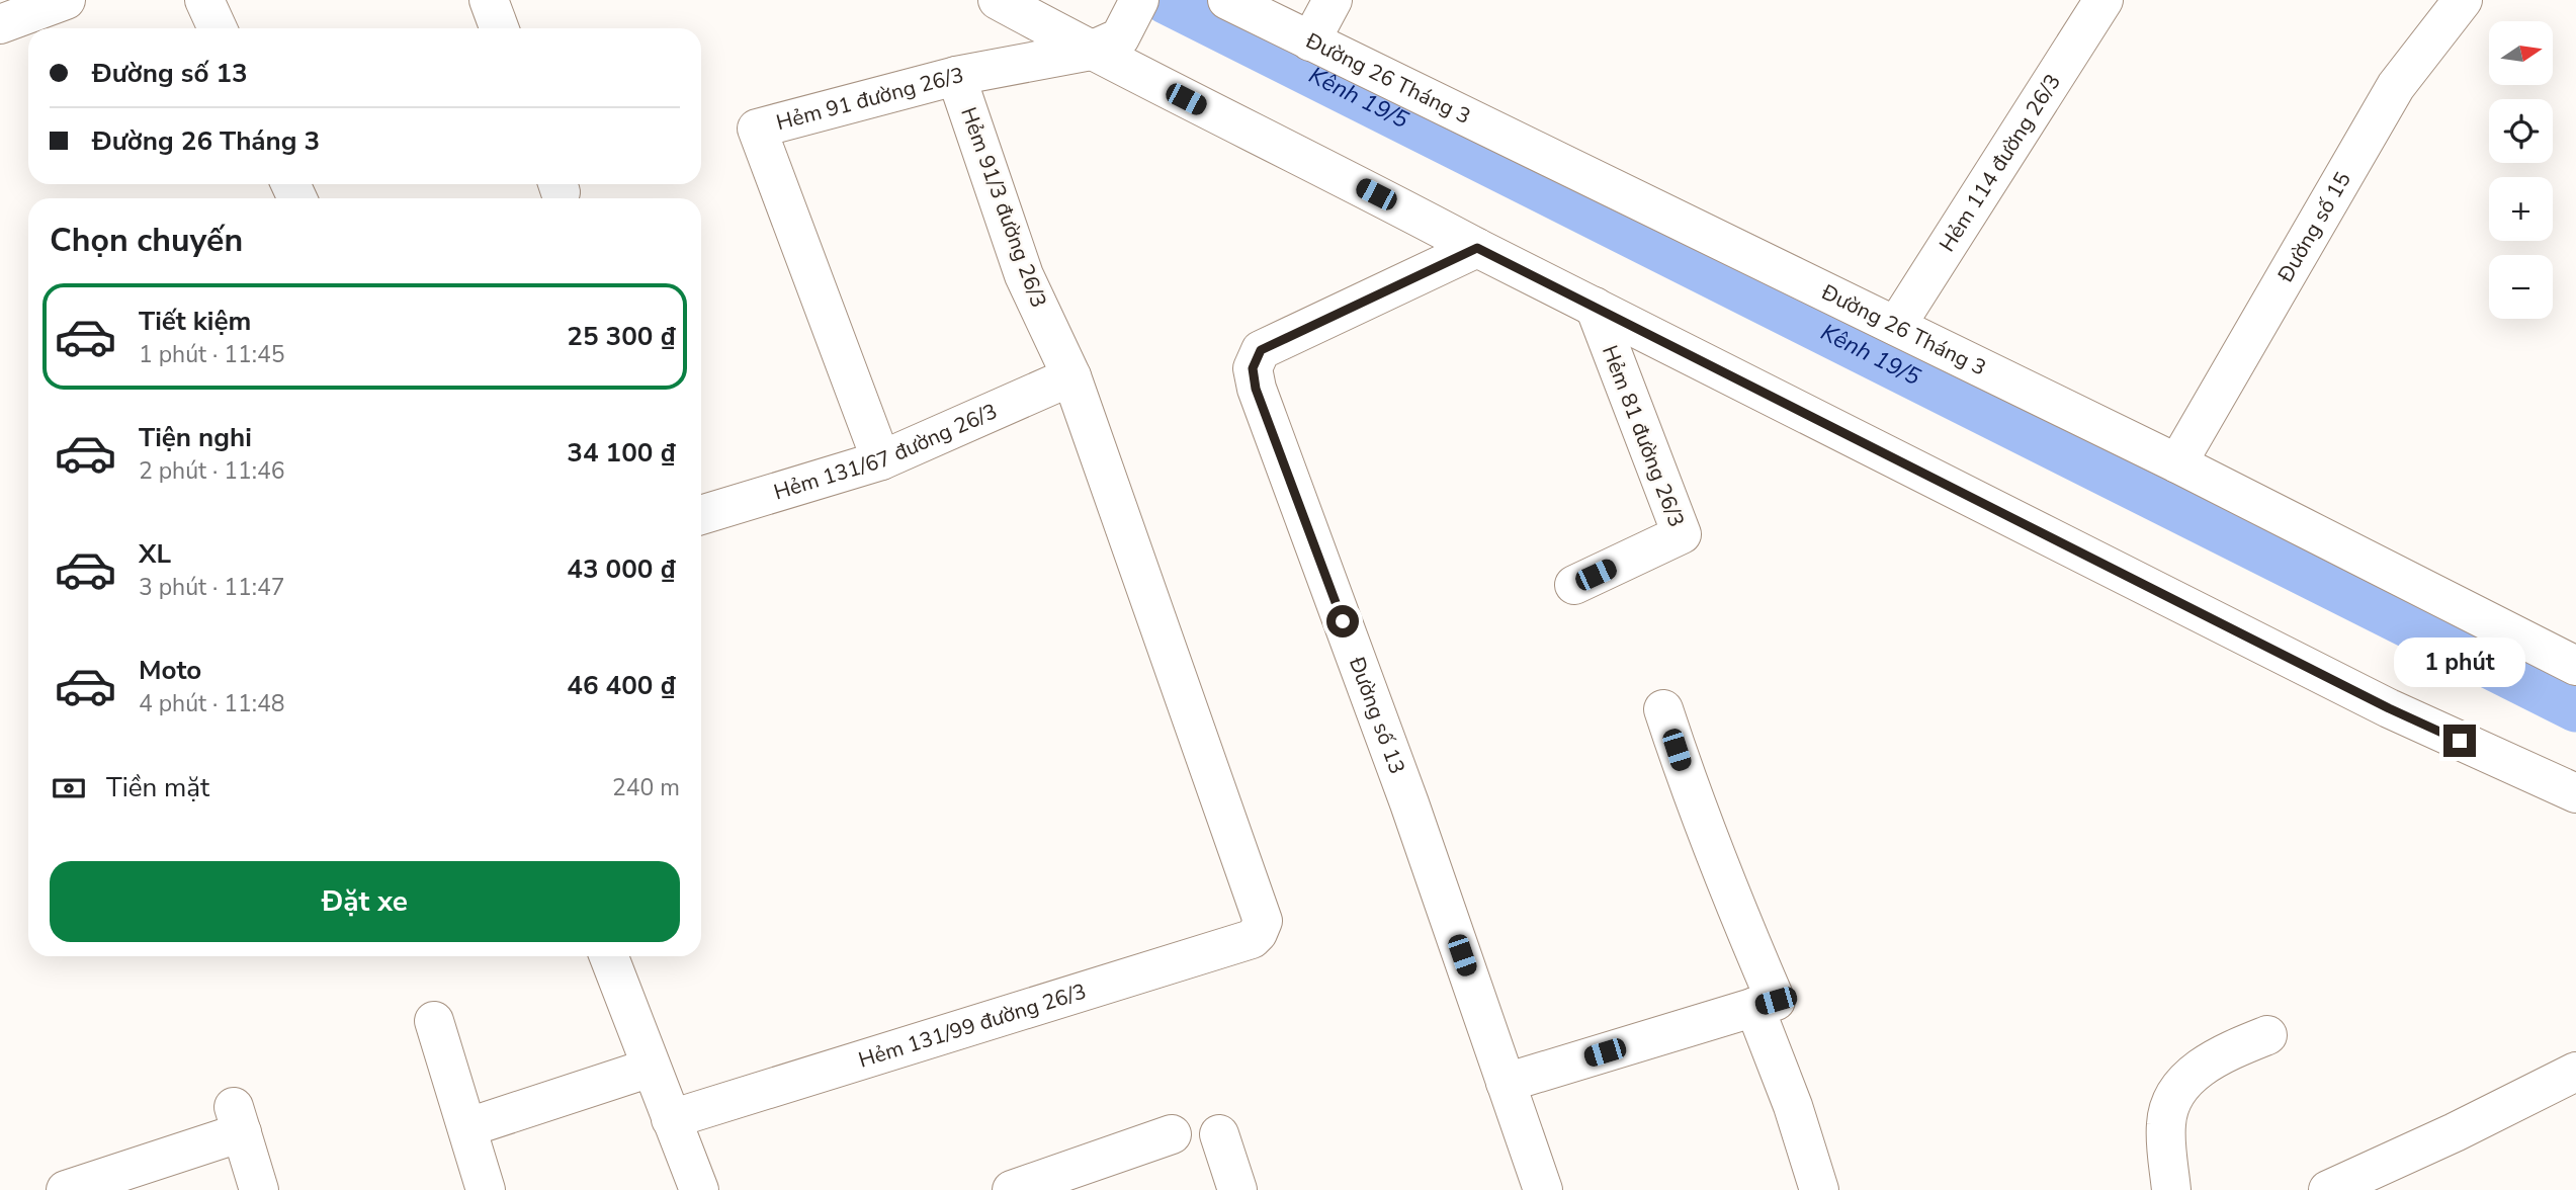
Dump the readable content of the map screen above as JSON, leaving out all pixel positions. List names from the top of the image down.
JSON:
{
  "streets": {
    "street": [
      "Đường 26 Tháng 3",
      "Hẻm 91 đường 26/3",
      "Hẻm 114 đường 26/3",
      "Hẻm 91/3 đường 26/3",
      "Đường số 15",
      "Hẻm 81 đường 26/3",
      "Hẻm 131/67 đường 26/3",
      "Đường số 13",
      "Hẻm 131/99 đường 26/3"
    ]
  },
  "crossings": [
    ["Đường 26 Tháng 3", "Hẻm 114 đường 26/3"],
    ["Đường 26 Tháng 3", "Đường số 15"],
    ["Hẻm 91 đường 26/3", "Hẻm 91/3 đường 26/3"],
    ["Hẻm 91 đường 26/3", "Hẻm 131/67 đường 26/3"],
    ["Hẻm 91/3 đường 26/3", "Hẻm 131/67 đường 26/3"],
    ["Hẻm 91/3 đường 26/3", "Hẻm 131/99 đường 26/3"]
  ],
  "water": ["Kênh 19/5"],
  "north": "right",
  "page": {
    "map_buttons": ["+", "−"],
    "banner": ["Đường số 13", "Đường 26 Tháng 3"],
    "heading": "Chọn chuyến",
    "list": [
      {
        "name": "Tiết kiệm",
        "note": "1 phút · 11:45",
        "value": "25 300 ₫"
      },
      {
        "name": "Tiện nghi",
        "note": "2 phút · 11:46",
        "value": "34 100 ₫"
      },
      {
        "name": "XL",
        "note": "3 phút · 11:47",
        "value": "43 000 ₫"
      },
      {
        "name": "Moto",
        "note": "4 phút · 11:48",
        "value": "46 400 ₫"
      }
    ],
    "bubble": "1 phút",
    "pay": ["Tiền mặt", "240 m"],
    "buttons": "Đặt xe"
  }
}
